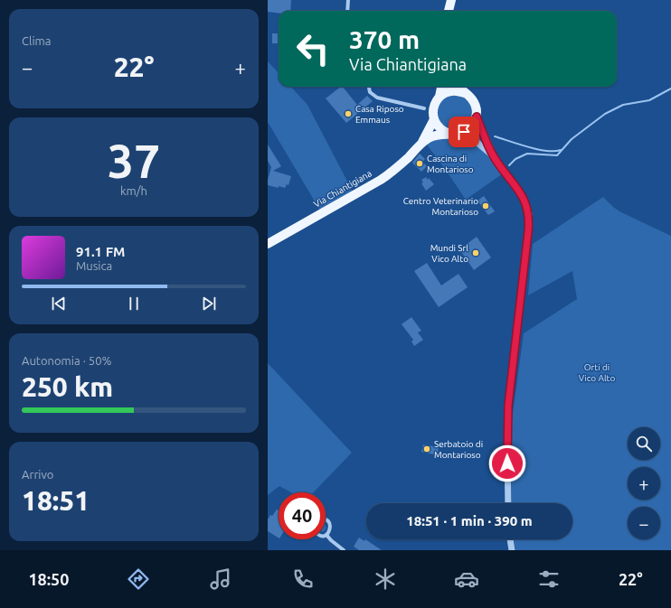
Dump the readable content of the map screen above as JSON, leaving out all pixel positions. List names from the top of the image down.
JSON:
{
  "streets": {
    "main road": ["Via Chiantigiana"]
  },
  "parks": ["Orti di Vico Alto"],
  "places": [
    "Casa Riposo Emmaus",
    "Cascina di Montarioso",
    "Centro Veterinario Montarioso",
    "Mundi Srl Vico Alto",
    "Serbatoio di Montarioso"
  ],
  "page": {
    "tile": [
      "Clima",
      ["37", "km/h"],
      ["Autonomia · 50%", "250 km"],
      ["Arrivo", "18:51"]
    ],
    "turn": ["370 m", "Via Chiantigiana"],
    "heat": ["−", "22°", "+"],
    "song": ["91.1 FM", "Musica"],
    "map_buttons": ["+", "−"],
    "limit": "40",
    "trip": "18:51 · 1 min · 390 m",
    "tabs": ["18:50", "22°"]
  }
}
